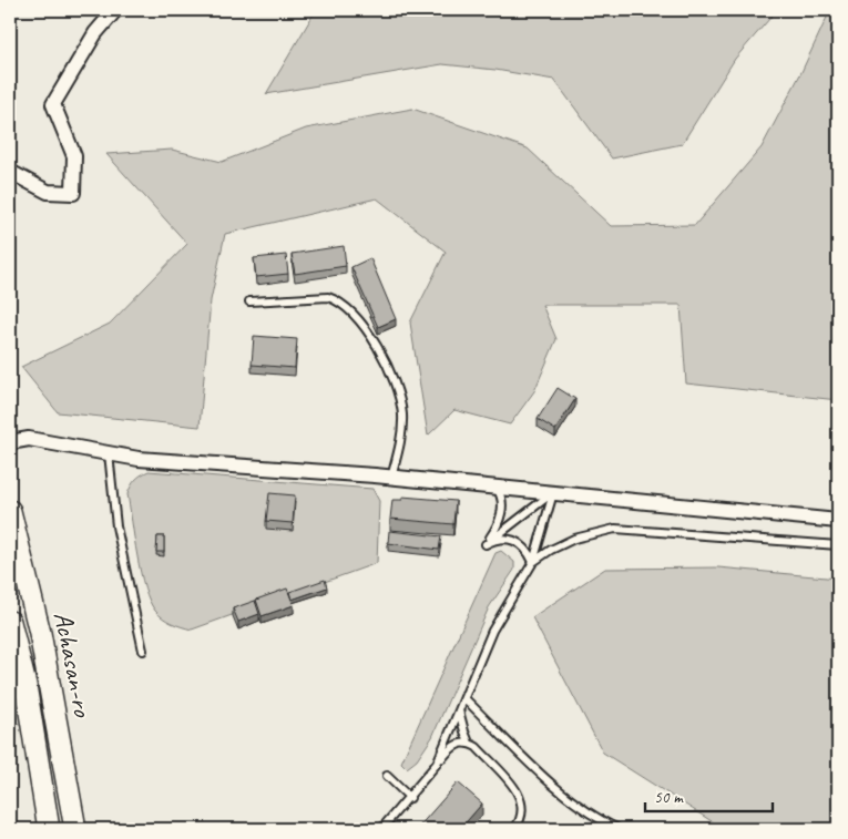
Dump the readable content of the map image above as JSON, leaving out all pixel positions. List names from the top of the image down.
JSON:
{
  "streets": {
    "main road": ["Achasan-ro"]
  },
  "scale_bar": "50 m"
}
